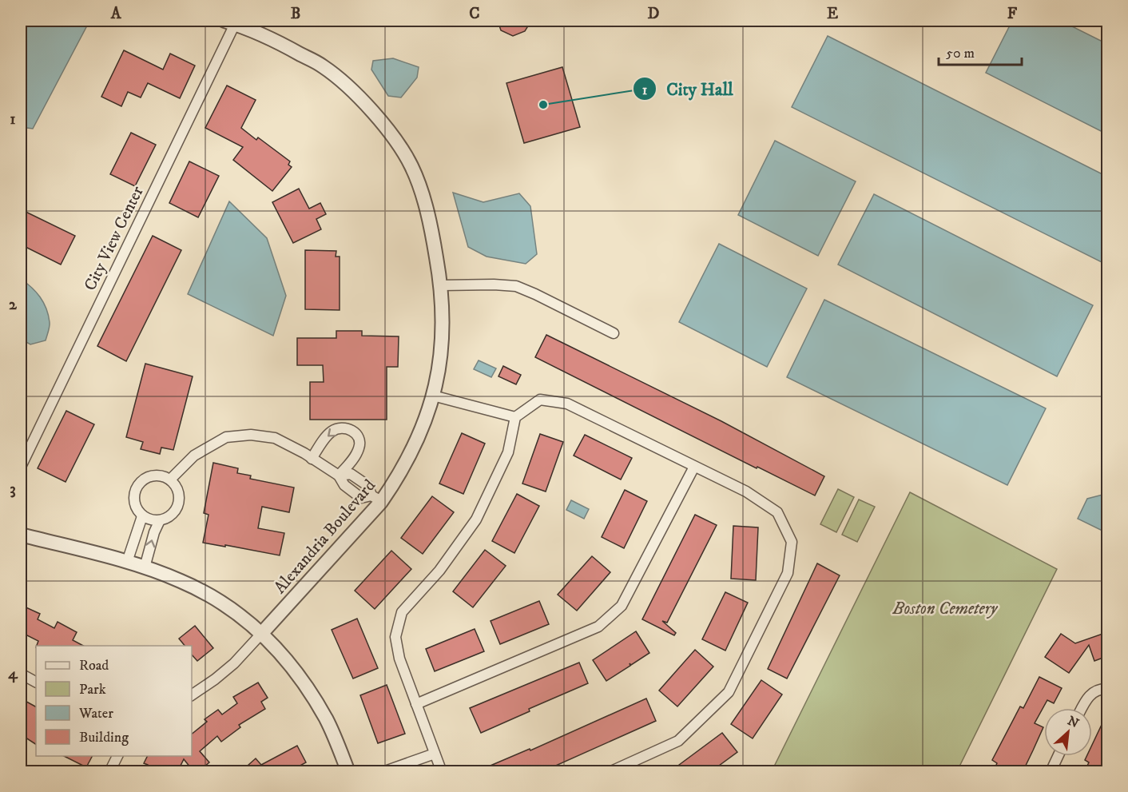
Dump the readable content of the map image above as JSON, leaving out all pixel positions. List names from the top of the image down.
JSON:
{
  "streets": {
    "street": ["City View Center", "Alexandria Boulevard"]
  },
  "crossings": [
    ["City View Center", "Alexandria Boulevard"]
  ],
  "parks": ["Boston Cemetery"],
  "places": ["City Hall"],
  "legend": [
    "Road",
    "Park",
    "Water",
    "Building"
  ],
  "scale_bar": "50 m",
  "north": "top right",
  "grid": {
    "columns": [
      "A",
      "B",
      "C",
      "D",
      "E",
      "F"
    ],
    "rows": [
      "1",
      "2",
      "3",
      "4"
    ]
  }
}
